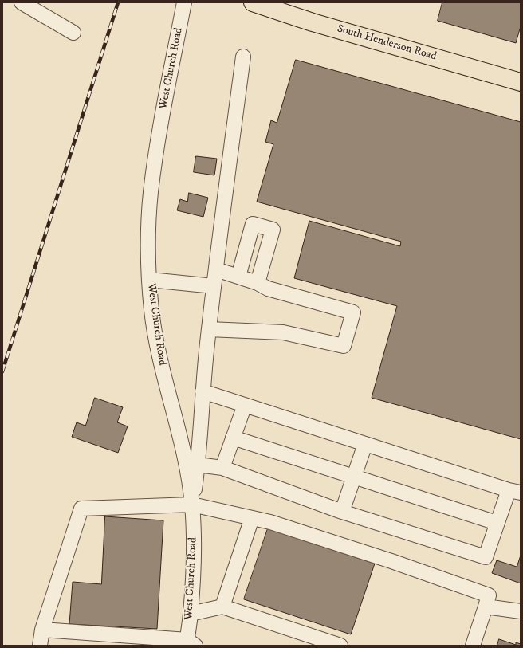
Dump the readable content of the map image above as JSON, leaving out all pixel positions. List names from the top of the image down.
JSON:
{
  "streets": {
    "main road": ["South Henderson Road"],
    "street": ["West Church Road"]
  }
}
